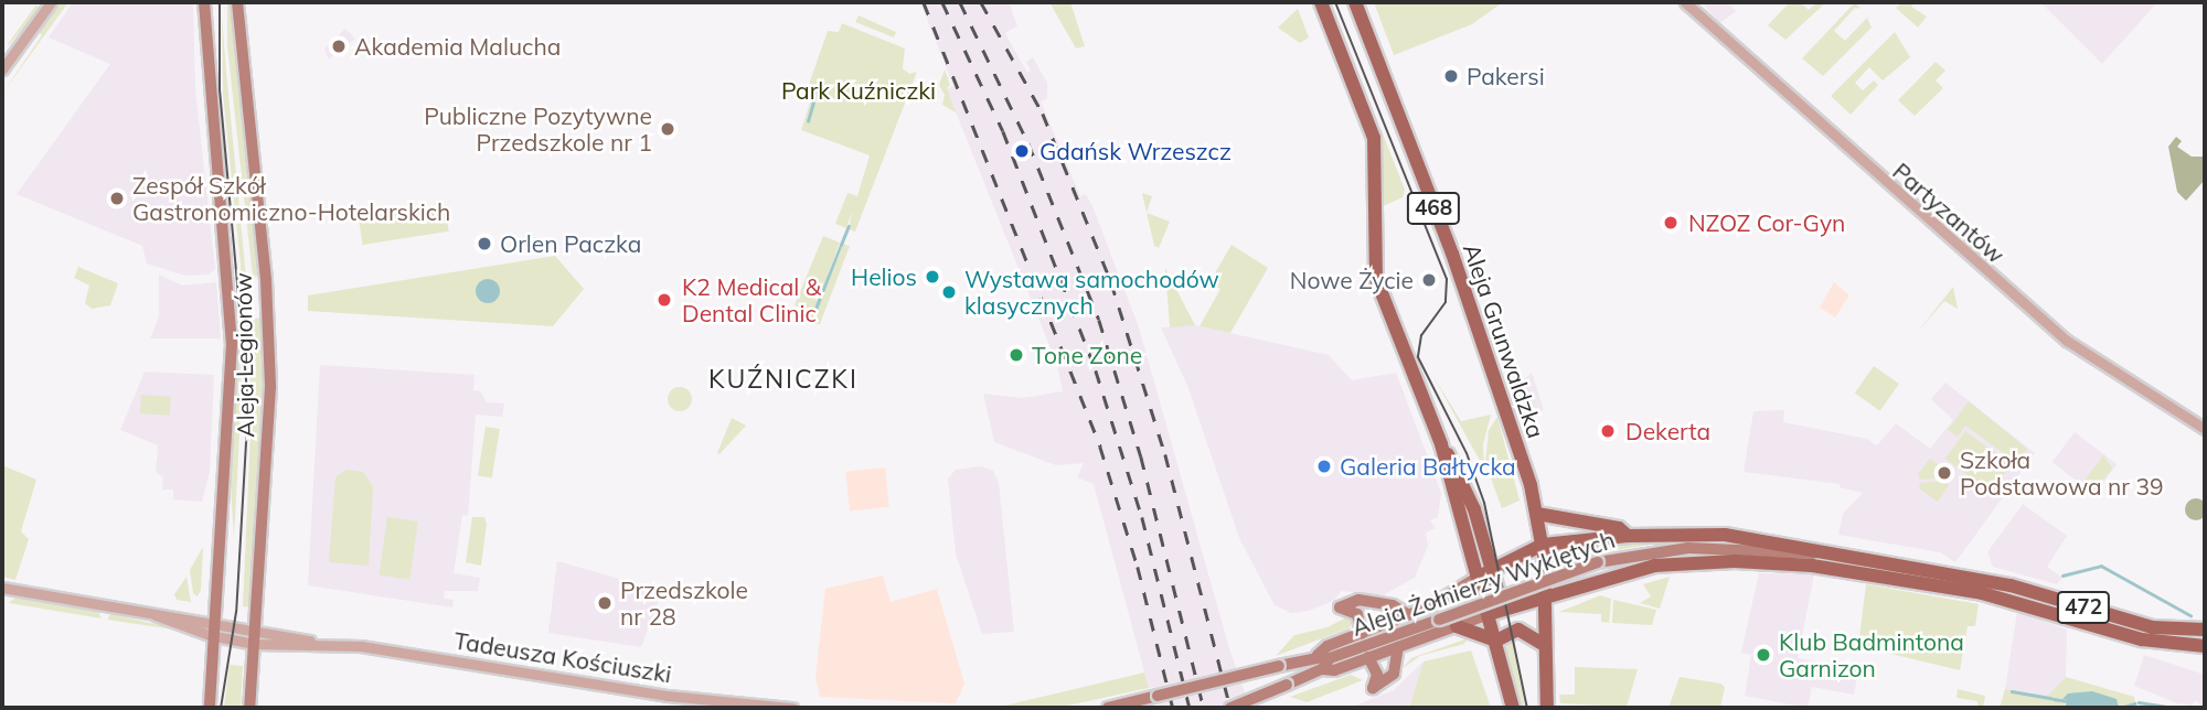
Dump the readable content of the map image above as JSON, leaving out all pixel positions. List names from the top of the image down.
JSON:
{
  "streets": {
    "main road": [
      "468",
      "Aleja Grunwaldzka",
      "Aleja Legionów",
      "Aleja Żołnierzy Wyklętych",
      "472"
    ],
    "street": ["Partyzantów", "Tadeusza Kościuszki"]
  },
  "crossings": [
    ["Aleja Grunwaldzka", "472"],
    ["Aleja Legionów", "Tadeusza Kościuszki"],
    ["Aleja Żołnierzy Wyklętych", "472"]
  ],
  "districts": ["KUŹNICZKI"],
  "parks": ["Park Kuźniczki"],
  "places": [
    "Akademia Malucha",
    "Pakersi",
    "Publiczne Pozytywne Przedszkole nr 1",
    "Gdańsk Wrzeszcz",
    "Zespół Szkół Gastronomiczno-Hotelarskich",
    "NZOZ Cor-Gyn",
    "Orlen Paczka",
    "Helios",
    "Nowe Życie",
    "Wystawa samochodów klasycznych",
    "K2 Medical & Dental Clinic",
    "Tone Zone",
    "Dekerta",
    "Galeria Bałtycka",
    "Szkoła Podstawowa nr 39",
    "Przedszkole nr 28",
    "Klub Badmintona Garnizon"
  ]
}
